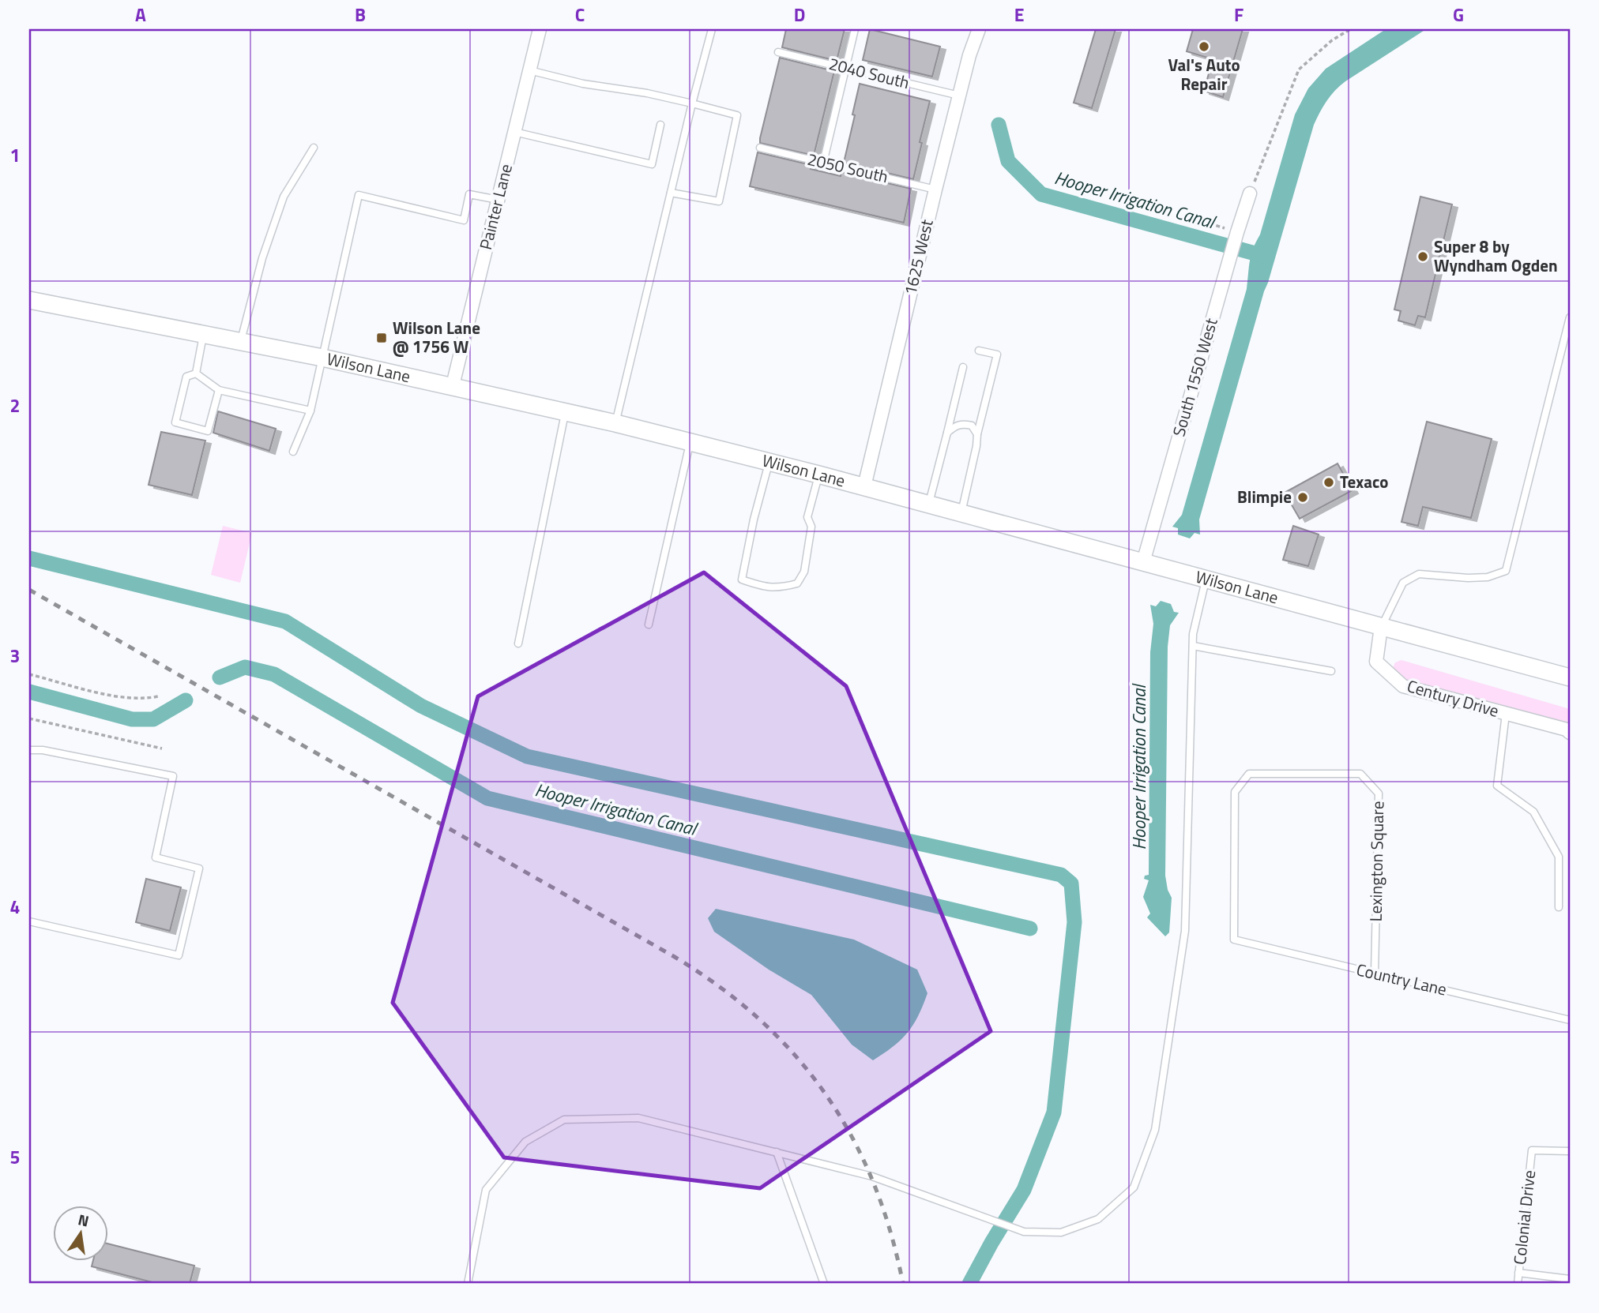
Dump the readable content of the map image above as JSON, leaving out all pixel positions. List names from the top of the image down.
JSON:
{
  "streets": {
    "main road": ["Wilson Lane"],
    "street": [
      "Painter Lane",
      "1625 West",
      "South 1550 West",
      "Century Drive"
    ],
    "lane": [
      "2040 South",
      "2050 South",
      "Lexington Square",
      "Country Lane",
      "Colonial Drive"
    ]
  },
  "crossings": [
    ["2040 South", "1625 West"],
    ["2050 South", "1625 West"],
    ["Painter Lane", "Wilson Lane"],
    ["1625 West", "Wilson Lane"],
    ["Wilson Lane", "South 1550 West"],
    ["Wilson Lane", "Century Drive"],
    ["Lexington Square", "Country Lane"]
  ],
  "water": ["Hooper Irrigation Canal"],
  "places": {
    "other": [
      "Val's Auto Repair",
      "Super 8 by Wyndham Ogden",
      "Texaco",
      "Blimpie"
    ],
    "transit": ["Wilson Lane @ 1756 W"]
  },
  "north": "top",
  "grid": {
    "columns": [
      "A",
      "B",
      "C",
      "D",
      "E",
      "F",
      "G"
    ],
    "rows": [
      "1",
      "2",
      "3",
      "4",
      "5"
    ]
  }
}
